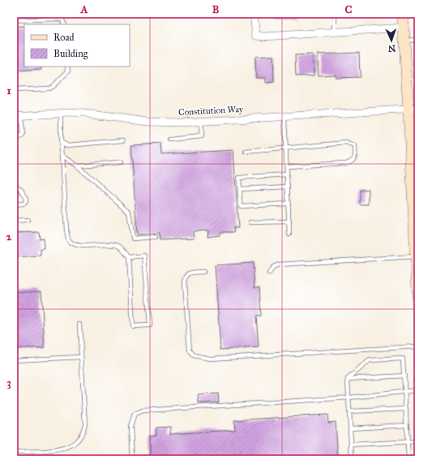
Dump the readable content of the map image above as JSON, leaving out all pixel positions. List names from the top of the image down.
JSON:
{
  "streets": {
    "street": ["Constitution Way"]
  },
  "legend": ["Road", "Building"],
  "north": "bottom",
  "grid": {
    "columns": ["A", "B", "C"],
    "rows": ["1", "2", "3"]
  }
}
